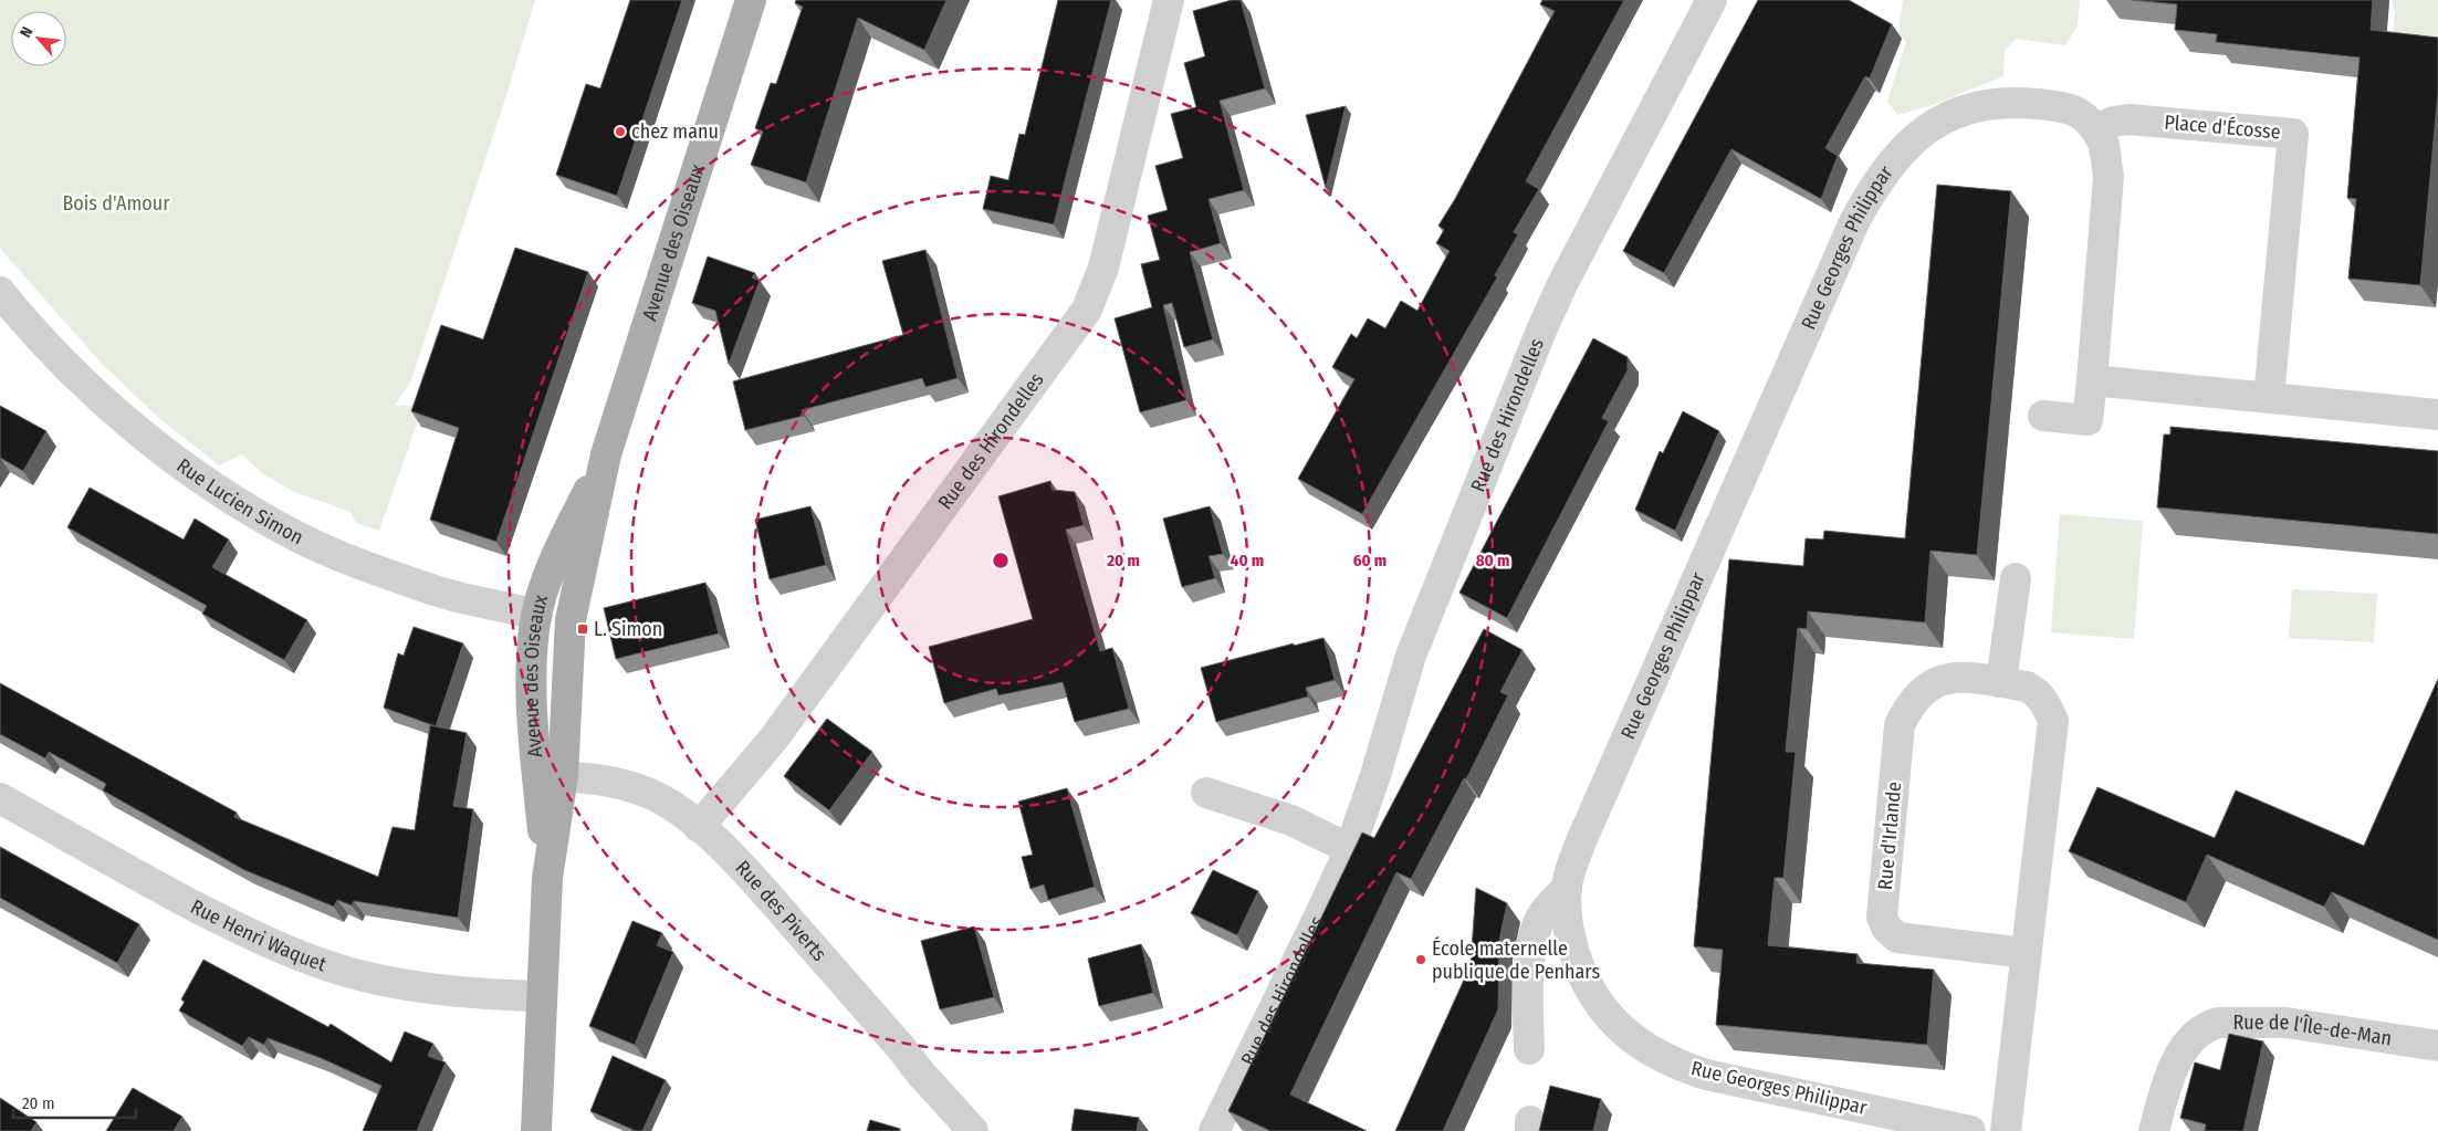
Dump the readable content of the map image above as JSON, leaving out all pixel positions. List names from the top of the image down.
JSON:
{
  "streets": {
    "main road": ["Avenue des Oiseaux"],
    "street": [
      "Place d'Écosse",
      "Rue Georges Philippar",
      "Rue des Hirondelles",
      "Rue Lucien Simon",
      "Rue d'Irlande",
      "Rue des Piverts",
      "Rue Henri Waquet",
      "Rue de l'Île-de-Man"
    ]
  },
  "crossings": [
    ["Place d'Écosse", "Rue Georges Philippar"],
    ["Avenue des Oiseaux", "Rue Lucien Simon"],
    ["Avenue des Oiseaux", "Rue des Piverts"],
    ["Avenue des Oiseaux", "Rue Henri Waquet"],
    ["Rue des Hirondelles", "Rue des Piverts"]
  ],
  "parks": ["Bois d'Amour"],
  "places": {
    "other": ["chez manu", "École maternelle publique de Penhars"],
    "transit": ["L. Simon"]
  },
  "scale_bar": "20 m",
  "north": "top left",
  "rings": [
    "20 m",
    "40 m",
    "60 m",
    "80 m"
  ]
}
